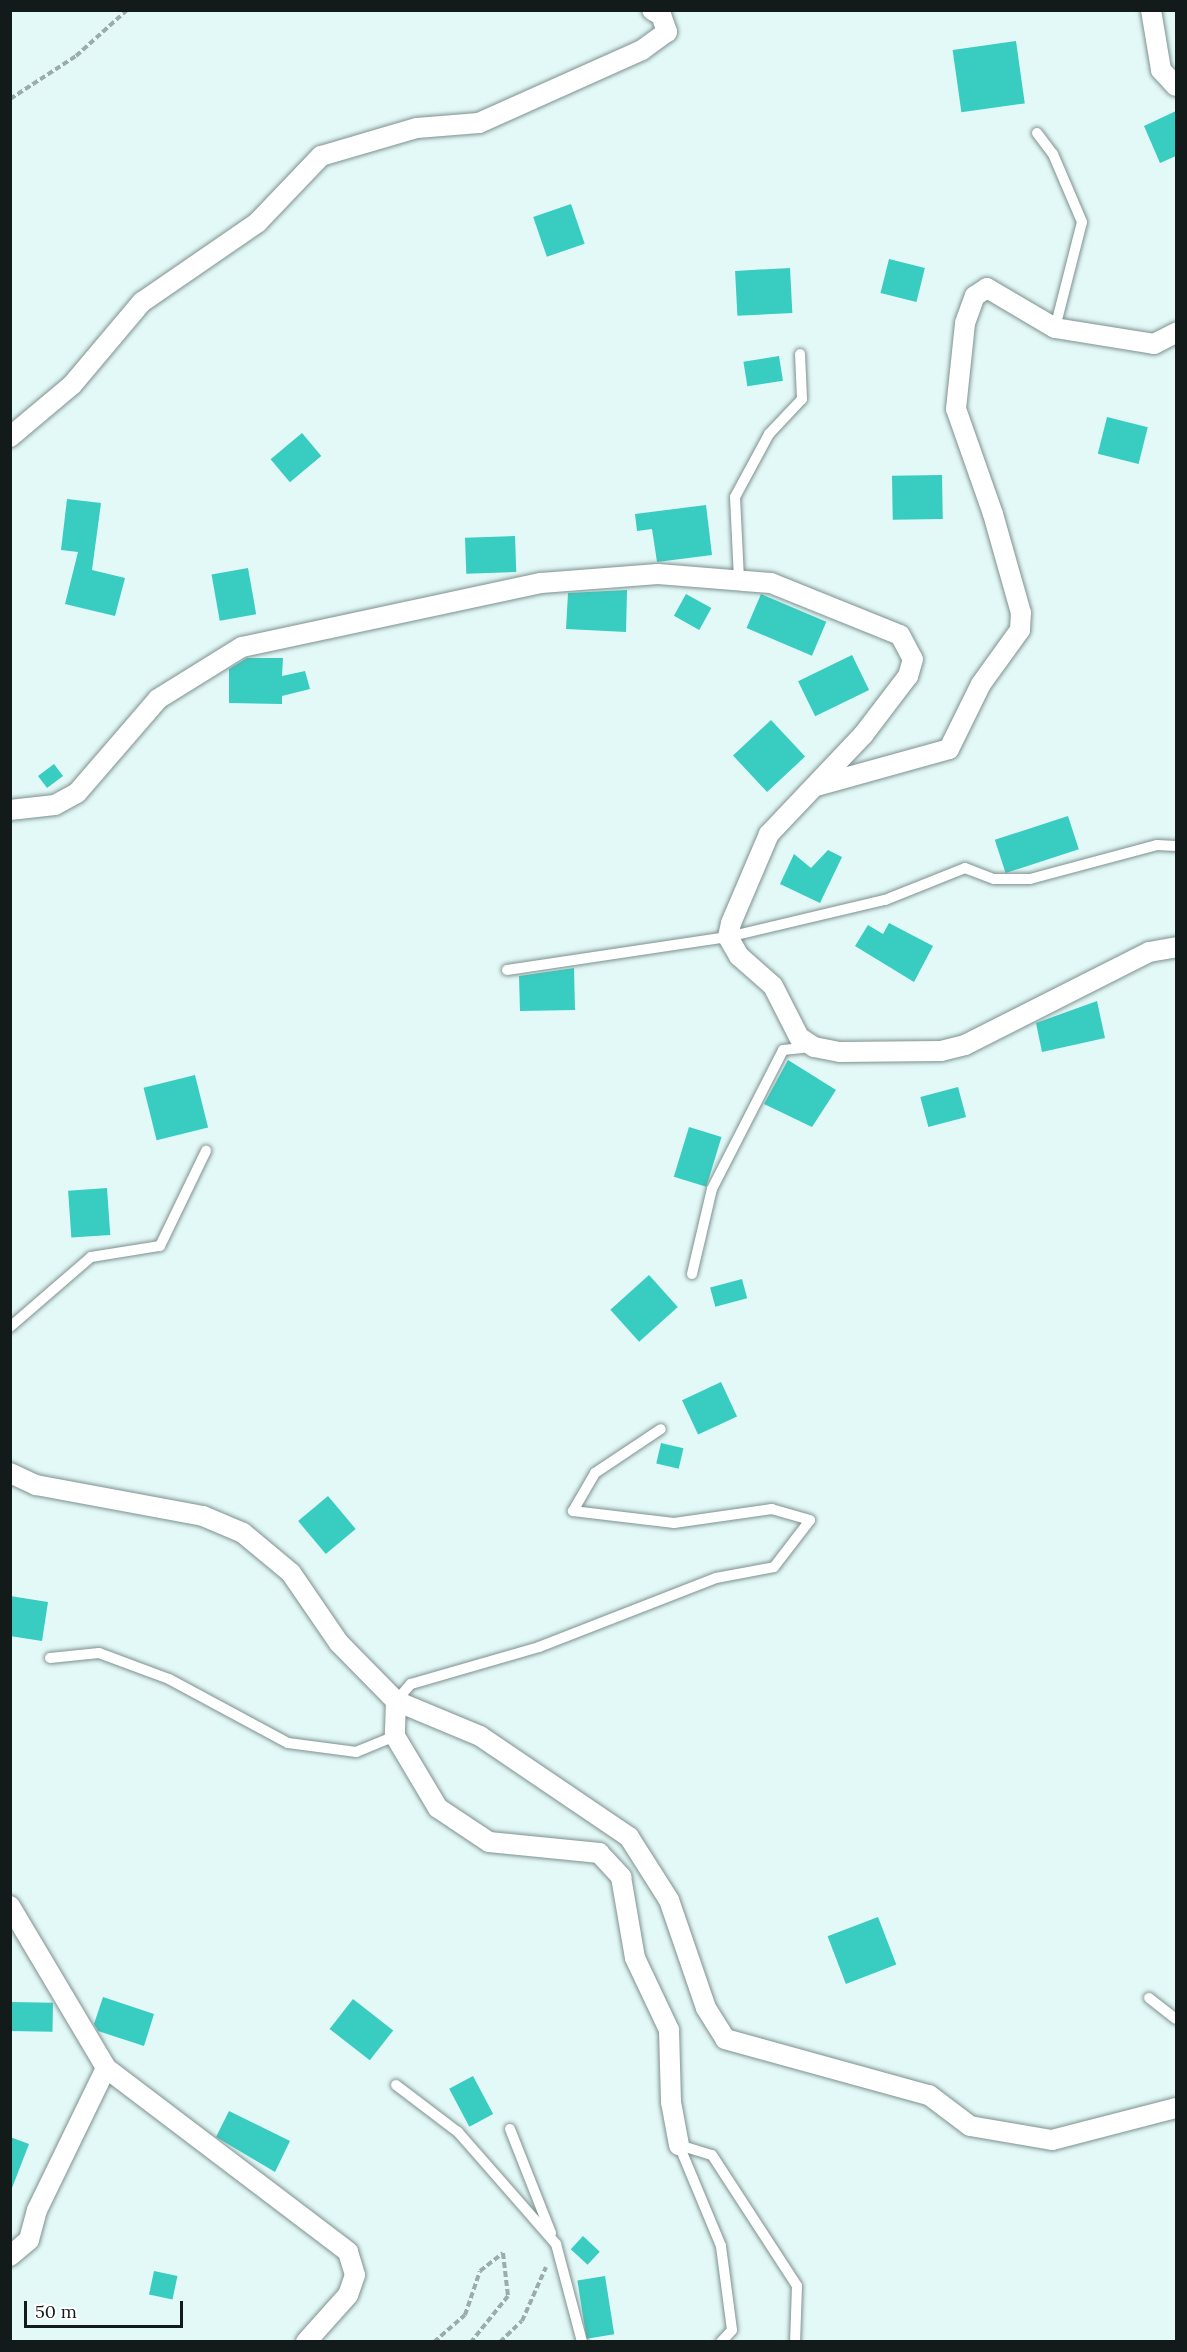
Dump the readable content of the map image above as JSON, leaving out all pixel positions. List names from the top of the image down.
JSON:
{
  "scale_bar": "50 m"
}
